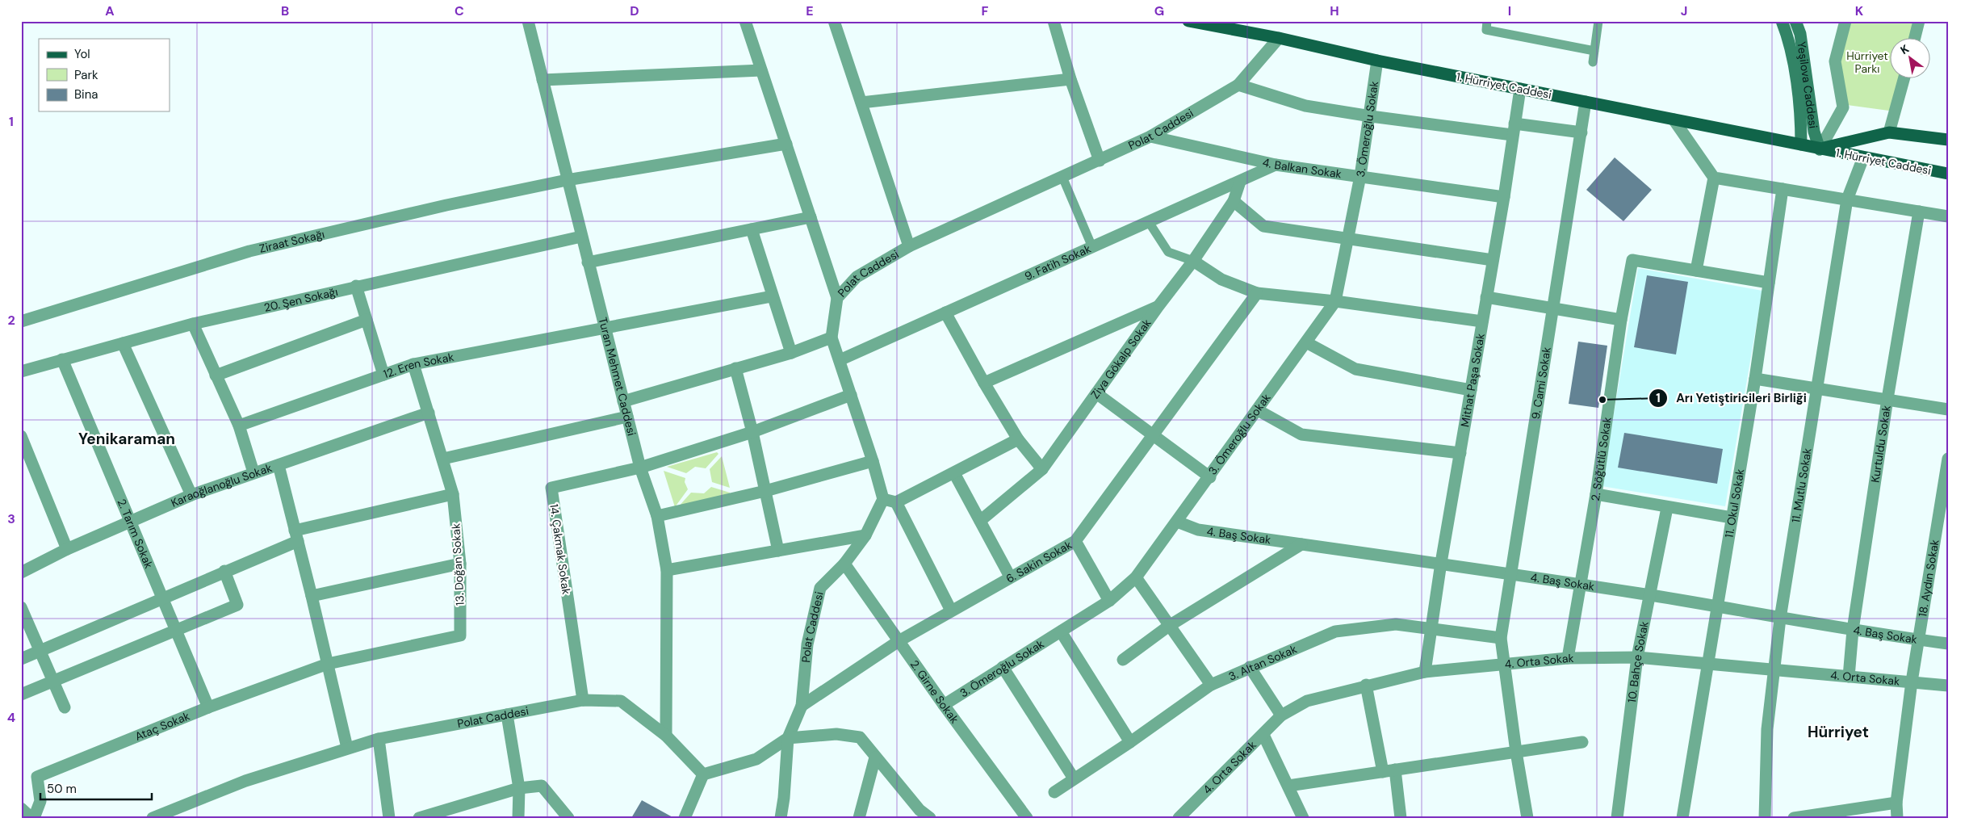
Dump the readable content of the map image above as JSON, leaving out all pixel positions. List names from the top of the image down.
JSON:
{
  "streets": {
    "main road": ["Yeşilova Caddesi", "1. Hürriyet Caddesi"],
    "street": [
      "Polat Caddesi",
      "3. Ömeroğlu Sokak",
      "4. Balkan Sokak",
      "Ziraat Sokağı",
      "9. Fatih Sokak",
      "20. Şen Sokağı",
      "Ziya Gökalp Sokak",
      "12. Eren Sokak",
      "Turan Mehmet Caddesi",
      "Mithat Paşa Sokak",
      "9. Cami Sokak",
      "Kurtuldu Sokak",
      "2. Söğütlü Sokak",
      "Karaoğlanoğlu Sokak",
      "11. Mutlu Sokak",
      "11. Okul Sokak",
      "2. Tarım Sokak",
      "4. Baş Sokak",
      "14. Çakmak Sokak",
      "6. Sakin Sokak",
      "13. Doğan Sokak",
      "18. Aydın Sokak",
      "4. Orta Sokak",
      "3. Altan Sokak",
      "10. Bahçe Sokak",
      "2. Girne Sokak",
      "Ataç Sokak"
    ]
  },
  "crossings": [
    ["Yeşilova Caddesi", "1. Hürriyet Caddesi"],
    ["1. Hürriyet Caddesi", "Polat Caddesi"],
    ["1. Hürriyet Caddesi", "3. Ömeroğlu Sokak"],
    ["1. Hürriyet Caddesi", "Mithat Paşa Sokak"],
    ["1. Hürriyet Caddesi", "9. Cami Sokak"],
    ["1. Hürriyet Caddesi", "11. Mutlu Sokak"],
    ["Polat Caddesi", "4. Balkan Sokak"],
    ["Polat Caddesi", "9. Fatih Sokak"],
    ["Polat Caddesi", "Turan Mehmet Caddesi"],
    ["Polat Caddesi", "14. Çakmak Sokak"],
    ["Polat Caddesi", "6. Sakin Sokak"],
    ["Polat Caddesi", "2. Girne Sokak"],
    ["3. Ömeroğlu Sokak", "4. Balkan Sokak"],
    ["3. Ömeroğlu Sokak", "4. Baş Sokak"],
    ["3. Ömeroğlu Sokak", "2. Girne Sokak"],
    ["4. Balkan Sokak", "9. Fatih Sokak"],
    ["4. Balkan Sokak", "Mithat Paşa Sokak"],
    ["Ziraat Sokağı", "Turan Mehmet Caddesi"],
    ["9. Fatih Sokak", "Ziya Gökalp Sokak"],
    ["20. Şen Sokağı", "Turan Mehmet Caddesi"],
    ["20. Şen Sokağı", "2. Tarım Sokak"],
    ["12. Eren Sokak", "Turan Mehmet Caddesi"],
    ["12. Eren Sokak", "13. Doğan Sokak"],
    ["Turan Mehmet Caddesi", "14. Çakmak Sokak"],
    ["Mithat Paşa Sokak", "4. Baş Sokak"],
    ["Mithat Paşa Sokak", "4. Orta Sokak"],
    ["Mithat Paşa Sokak", "3. Altan Sokak"],
    ["9. Cami Sokak", "4. Baş Sokak"],
    ["9. Cami Sokak", "4. Orta Sokak"],
    ["9. Cami Sokak", "3. Altan Sokak"],
    ["Kurtuldu Sokak", "4. Baş Sokak"],
    ["Kurtuldu Sokak", "4. Orta Sokak"],
    ["2. Söğütlü Sokak", "4. Baş Sokak"],
    ["2. Söğütlü Sokak", "4. Orta Sokak"],
    ["Karaoğlanoğlu Sokak", "2. Tarım Sokak"],
    ["Karaoğlanoğlu Sokak", "13. Doğan Sokak"],
    ["11. Mutlu Sokak", "4. Baş Sokak"],
    ["11. Mutlu Sokak", "4. Orta Sokak"],
    ["11. Okul Sokak", "4. Baş Sokak"],
    ["11. Okul Sokak", "4. Orta Sokak"],
    ["2. Tarım Sokak", "Ataç Sokak"],
    ["4. Baş Sokak", "18. Aydın Sokak"],
    ["4. Baş Sokak", "10. Bahçe Sokak"],
    ["6. Sakin Sokak", "2. Girne Sokak"],
    ["13. Doğan Sokak", "Ataç Sokak"],
    ["18. Aydın Sokak", "4. Orta Sokak"],
    ["4. Orta Sokak", "10. Bahçe Sokak"]
  ],
  "districts": ["Yenikaraman", "Hürriyet"],
  "parks": ["Hürriyet Parkı"],
  "places": ["Arı Yetiştiricileri Birliği"],
  "legend": ["Yol", "Park", "Bina"],
  "scale_bar": "50 m",
  "north": "top left",
  "grid": {
    "columns": [
      "A",
      "B",
      "C",
      "D",
      "E",
      "F",
      "G",
      "H",
      "I",
      "J",
      "K"
    ],
    "rows": [
      "1",
      "2",
      "3",
      "4"
    ]
  }
}
